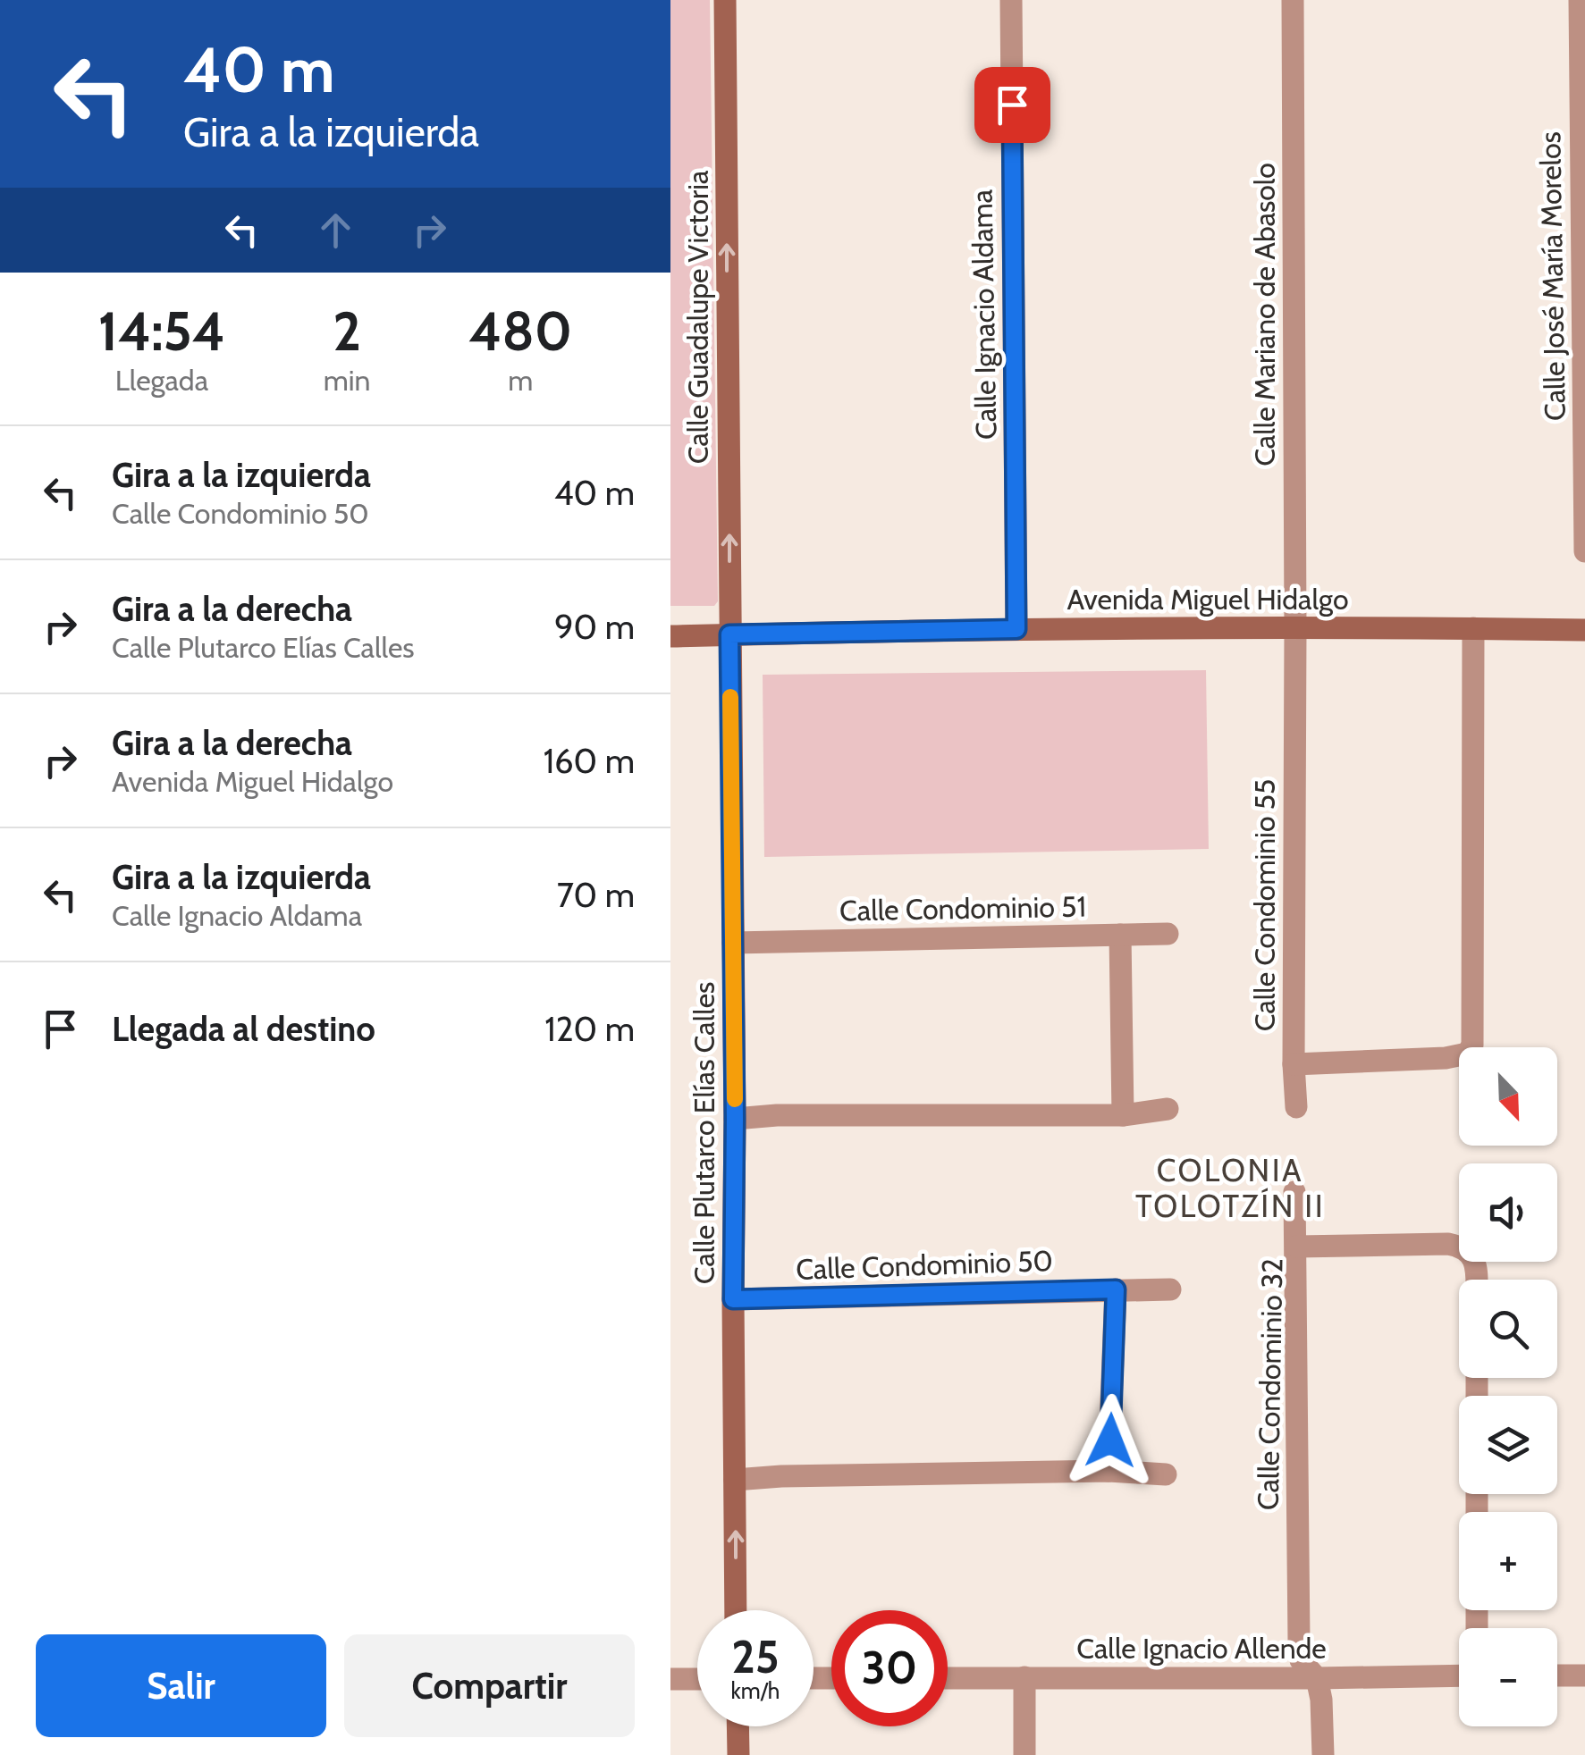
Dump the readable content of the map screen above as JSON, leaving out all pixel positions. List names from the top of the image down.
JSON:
{
  "streets": {
    "main road": ["Calle Guadalupe Victoria", "Avenida Miguel Hidalgo", "Calle Plutarco Elías Calles"],
    "street": [
      "Calle José María Morelos",
      "Calle Ignacio Aldama",
      "Calle Mariano de Abasolo",
      "Calle Condominio 55",
      "Calle Condominio 51",
      "Calle Condominio 50",
      "Calle Condominio 32",
      "Calle Ignacio Allende"
    ]
  },
  "crossings": [
    ["Calle Ignacio Aldama", "Avenida Miguel Hidalgo"],
    ["Calle Mariano de Abasolo", "Avenida Miguel Hidalgo"],
    ["Calle Mariano de Abasolo", "Calle Condominio 55"],
    ["Calle Guadalupe Victoria", "Avenida Miguel Hidalgo"],
    ["Calle Guadalupe Victoria", "Calle Plutarco Elías Calles"],
    ["Avenida Miguel Hidalgo", "Calle Condominio 55"],
    ["Avenida Miguel Hidalgo", "Calle Plutarco Elías Calles"],
    ["Calle Condominio 51", "Calle Plutarco Elías Calles"],
    ["Calle Plutarco Elías Calles", "Calle Condominio 50"],
    ["Calle Condominio 32", "Calle Ignacio Allende"]
  ],
  "one_way": ["Calle Guadalupe Victoria"],
  "districts": ["COLONIA TOLOTZÍN II"],
  "north": "bottom right",
  "page": {
    "turn": ["40 m", "Gira a la izquierda"],
    "eta": [
      "14:54",
      "Llegada",
      "2",
      "min",
      "480",
      "m"
    ],
    "list": [
      {
        "name": "Gira a la izquierda",
        "note": "Calle Condominio 50",
        "value": "40 m"
      },
      {
        "name": "Gira a la derecha",
        "note": "Calle Plutarco Elías Calles",
        "value": "90 m"
      },
      {
        "name": "Gira a la derecha",
        "note": "Avenida Miguel Hidalgo",
        "value": "160 m"
      },
      {
        "name": "Gira a la izquierda",
        "note": "Calle Ignacio Aldama",
        "value": "70 m"
      },
      {
        "name": "Llegada al destino",
        "value": "120 m"
      }
    ],
    "map_buttons": ["+", "−"],
    "speed": "25 km/h",
    "limit": "30",
    "buttons": ["Salir", "Compartir"]
  }
}
